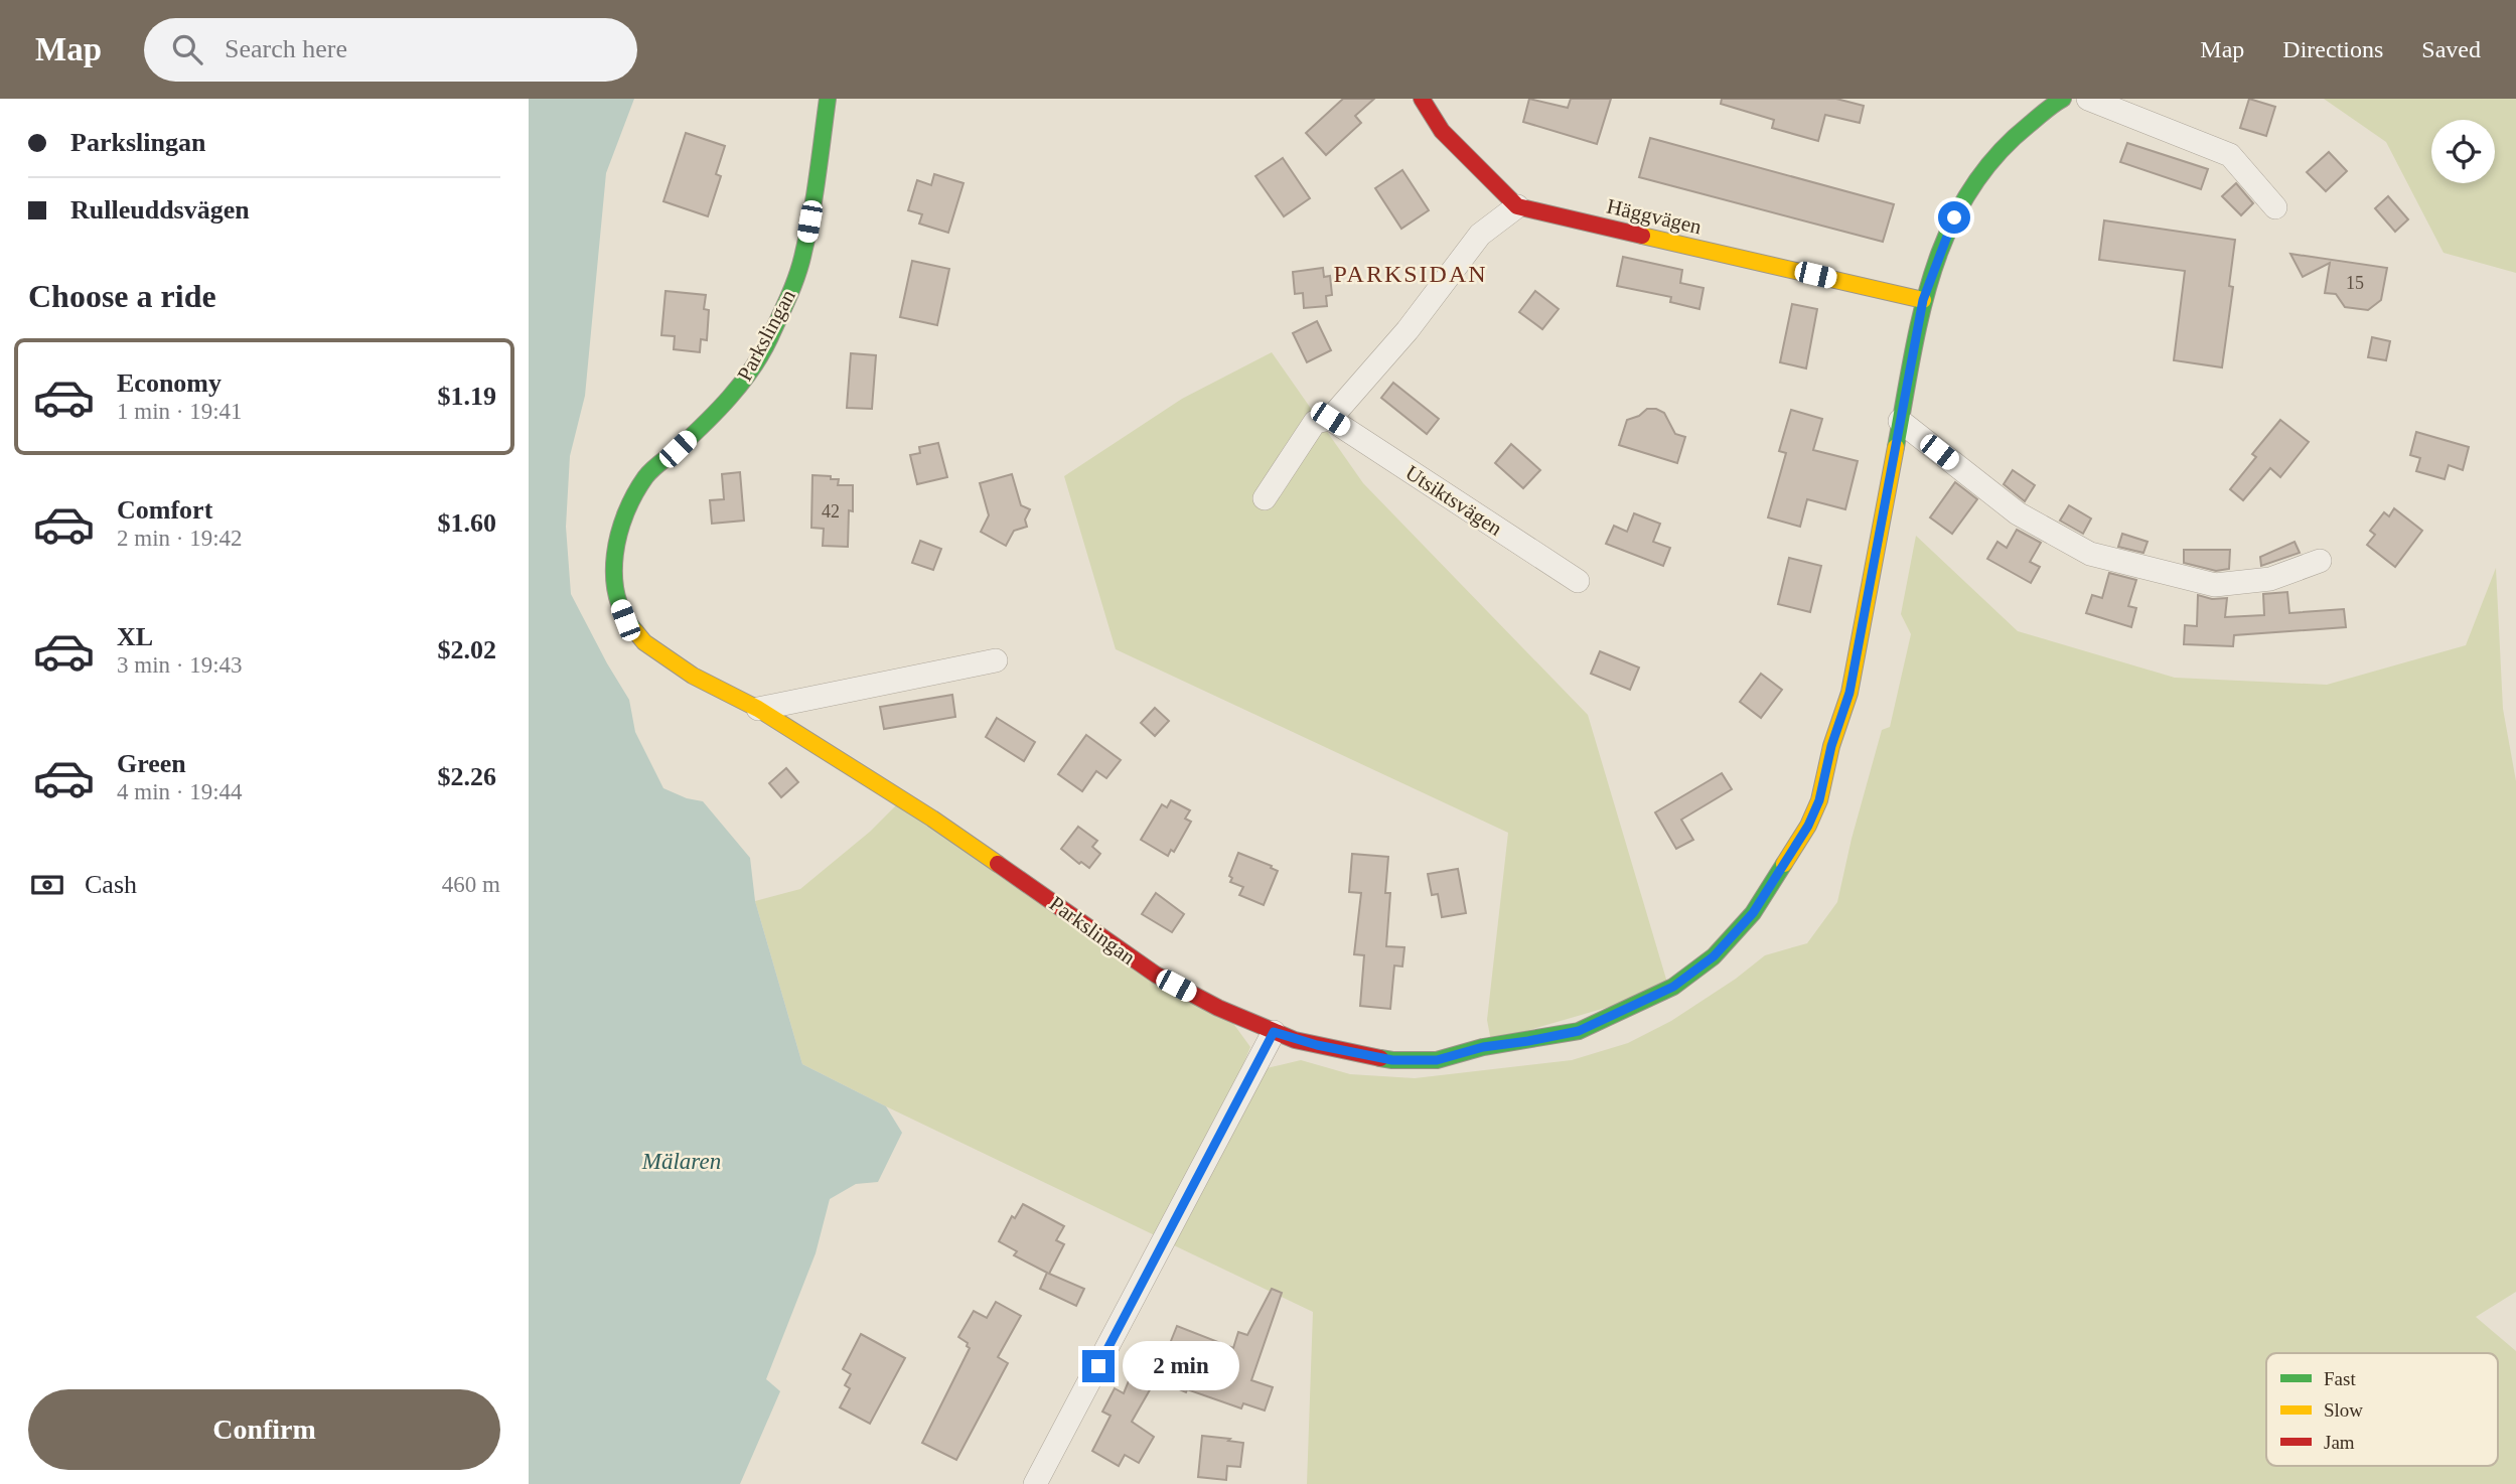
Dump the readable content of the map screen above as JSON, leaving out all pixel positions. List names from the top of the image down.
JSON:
{
  "streets": {
    "street": ["Häggvägen", "Parkslingan", "Utsiktsvägen"]
  },
  "crossings": [
    ["Häggvägen", "Parkslingan"]
  ],
  "districts": ["PARKSIDAN"],
  "water": ["Mälaren"],
  "house_numbers": ["15", "42"],
  "legend": ["Fast", "Slow", "Jam"],
  "page": {
    "header": "Map",
    "search": "Search here",
    "nav": ["Map", "Directions", "Saved"],
    "banner": ["Parkslingan", "Rulleuddsvägen"],
    "heading": "Choose a ride",
    "list": [
      {
        "name": "Economy",
        "note": "1 min · 19:41",
        "value": "$1.19"
      },
      {
        "name": "Comfort",
        "note": "2 min · 19:42",
        "value": "$1.60"
      },
      {
        "name": "XL",
        "note": "3 min · 19:43",
        "value": "$2.02"
      },
      {
        "name": "Green",
        "note": "4 min · 19:44",
        "value": "$2.26"
      }
    ],
    "pay": ["Cash", "460 m"],
    "bubble": "2 min",
    "buttons": "Confirm"
  }
}
